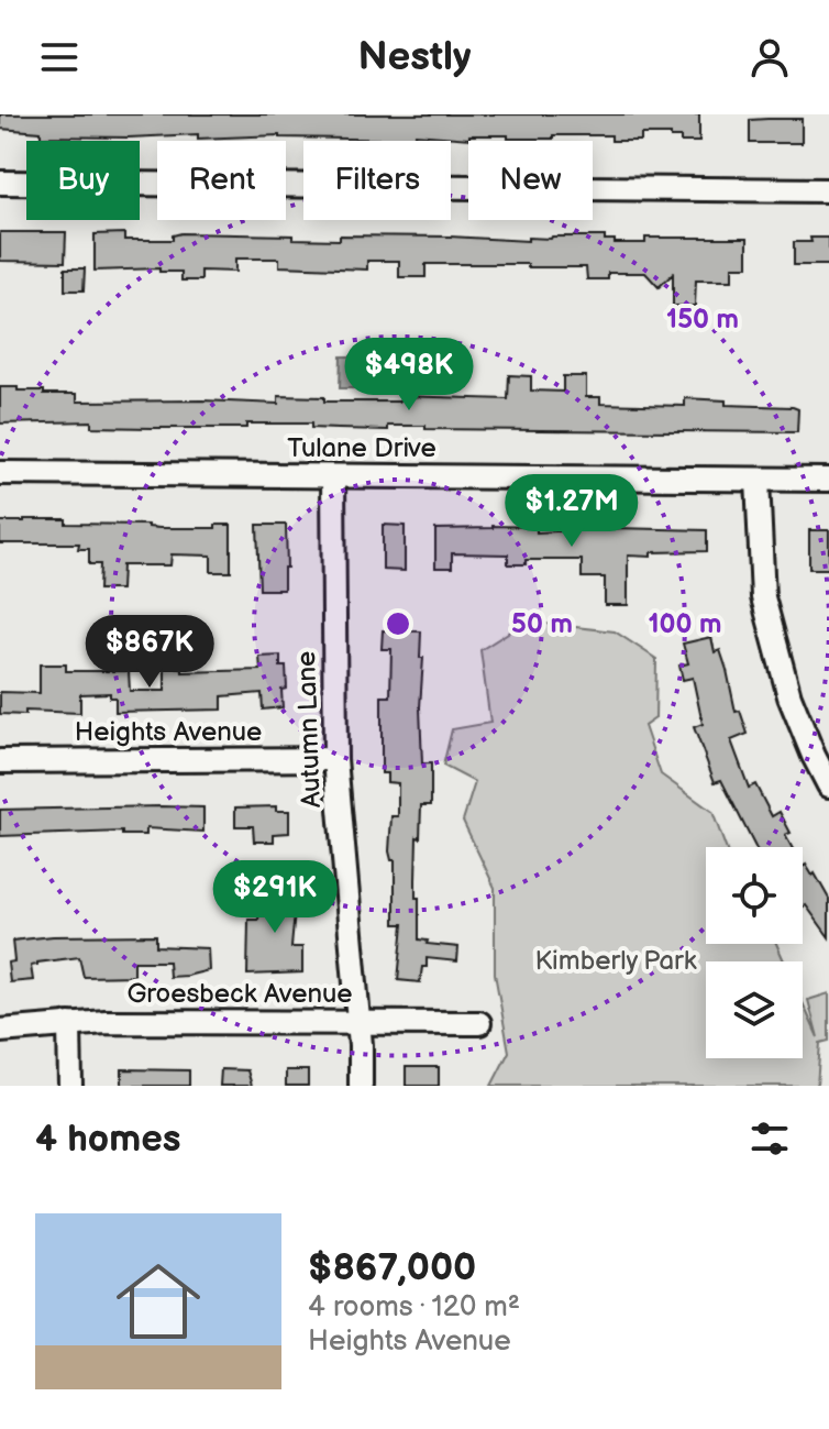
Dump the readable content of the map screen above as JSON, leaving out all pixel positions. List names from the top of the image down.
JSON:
{
  "streets": {
    "street": [
      "Tulane Drive",
      "Autumn Lane",
      "Heights Avenue",
      "Groesbeck Avenue"
    ]
  },
  "crossings": [
    ["Tulane Drive", "Autumn Lane"],
    ["Autumn Lane", "Heights Avenue"],
    ["Autumn Lane", "Groesbeck Avenue"]
  ],
  "parks": ["Kimberly Park"],
  "page": {
    "header": "Nestly",
    "chip": [
      "Buy",
      "Rent",
      "Filters",
      "New"
    ],
    "price": [
      "$498K",
      "$1.27M",
      "$867K",
      "$291K"
    ],
    "heading": "4 homes",
    "list": [
      {
        "name": "$867,000",
        "note": "4 rooms · 120 m² · Heights Avenue"
      }
    ]
  },
  "rings": ["150 m", "50 m", "100 m"]
}
